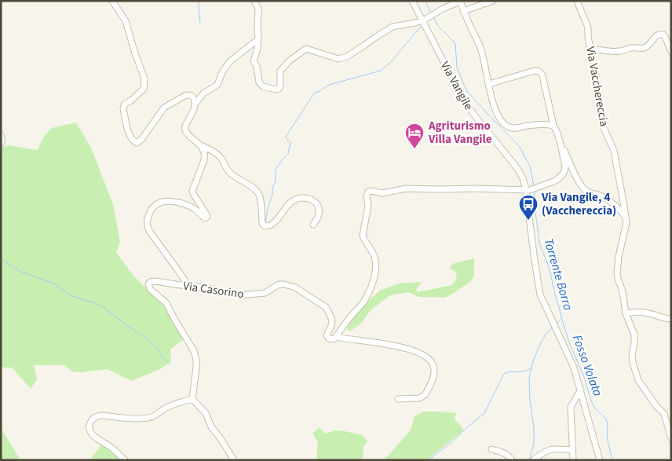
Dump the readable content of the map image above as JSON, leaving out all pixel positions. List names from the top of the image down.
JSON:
{
  "streets": {
    "street": ["Via Vangile", "Via Vacchereccia", "Via Casorino"]
  },
  "water": ["Torrente Borra", "Fosso Volata"],
  "places": {
    "hotel": ["Agriturismo Villa Vangile"],
    "bus stop": ["Via Vangile, 4 (Vacchereccia)"]
  }
}
